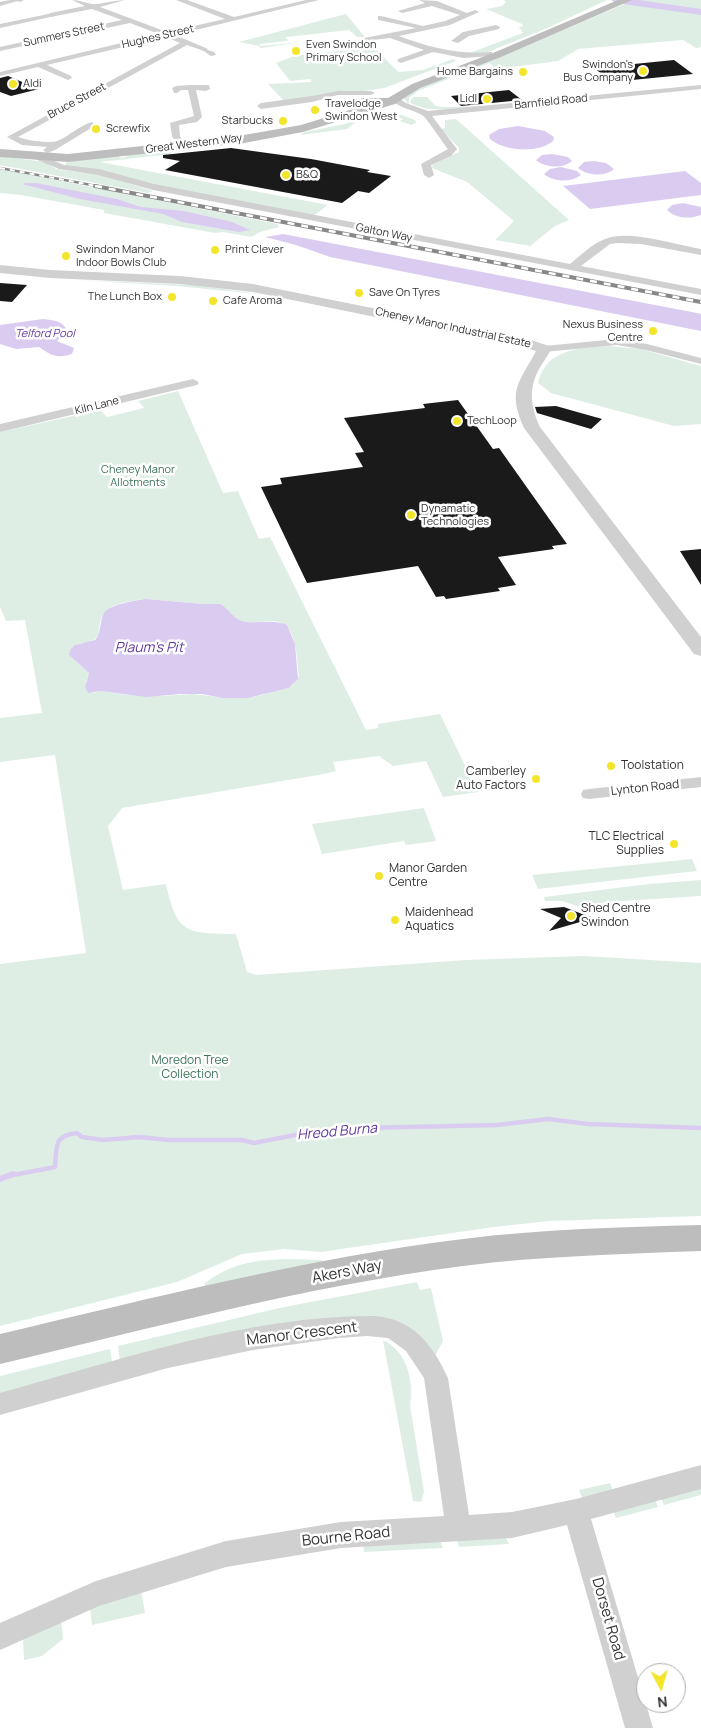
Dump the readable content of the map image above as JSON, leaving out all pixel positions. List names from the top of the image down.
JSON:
{
  "streets": {
    "main road": ["Great Western Way", "Akers Way"],
    "street": [
      "Summers Street",
      "Hughes Street",
      "Bruce Street",
      "Barnfield Road",
      "Galton Way",
      "Cheney Manor Industrial Estate",
      "Kiln Lane",
      "Lynton Road",
      "Manor Crescent",
      "Bourne Road",
      "Dorset Road"
    ]
  },
  "crossings": [
    ["Bruce Street", "Galton Way"],
    ["Barnfield Road", "Great Western Way"],
    ["Great Western Way", "Galton Way"],
    ["Manor Crescent", "Bourne Road"],
    ["Bourne Road", "Dorset Road"]
  ],
  "water": ["Telford Pool", "Plaum's Pit", "Hreod Burna"],
  "parks": ["Cheney Manor Allotments", "Moredon Tree Collection"],
  "places": [
    "Even Swindon Primary School",
    "Swindon's Bus Company",
    "Home Bargains",
    "Aldi",
    "Lidl",
    "Travelodge Swindon West",
    "Starbucks",
    "Screwfix",
    "B&Q",
    "Print Clever",
    "Swindon Manor Indoor Bowls Club",
    "Save On Tyres",
    "The Lunch Box",
    "Cafe Aroma",
    "Nexus Business Centre",
    "TechLoop",
    "Dynamatic Technologies",
    "Toolstation",
    "Camberley Auto Factors",
    "TLC Electrical Supplies",
    "Manor Garden Centre",
    "Shed Centre Swindon",
    "Maidenhead Aquatics"
  ],
  "north": "bottom"
}
